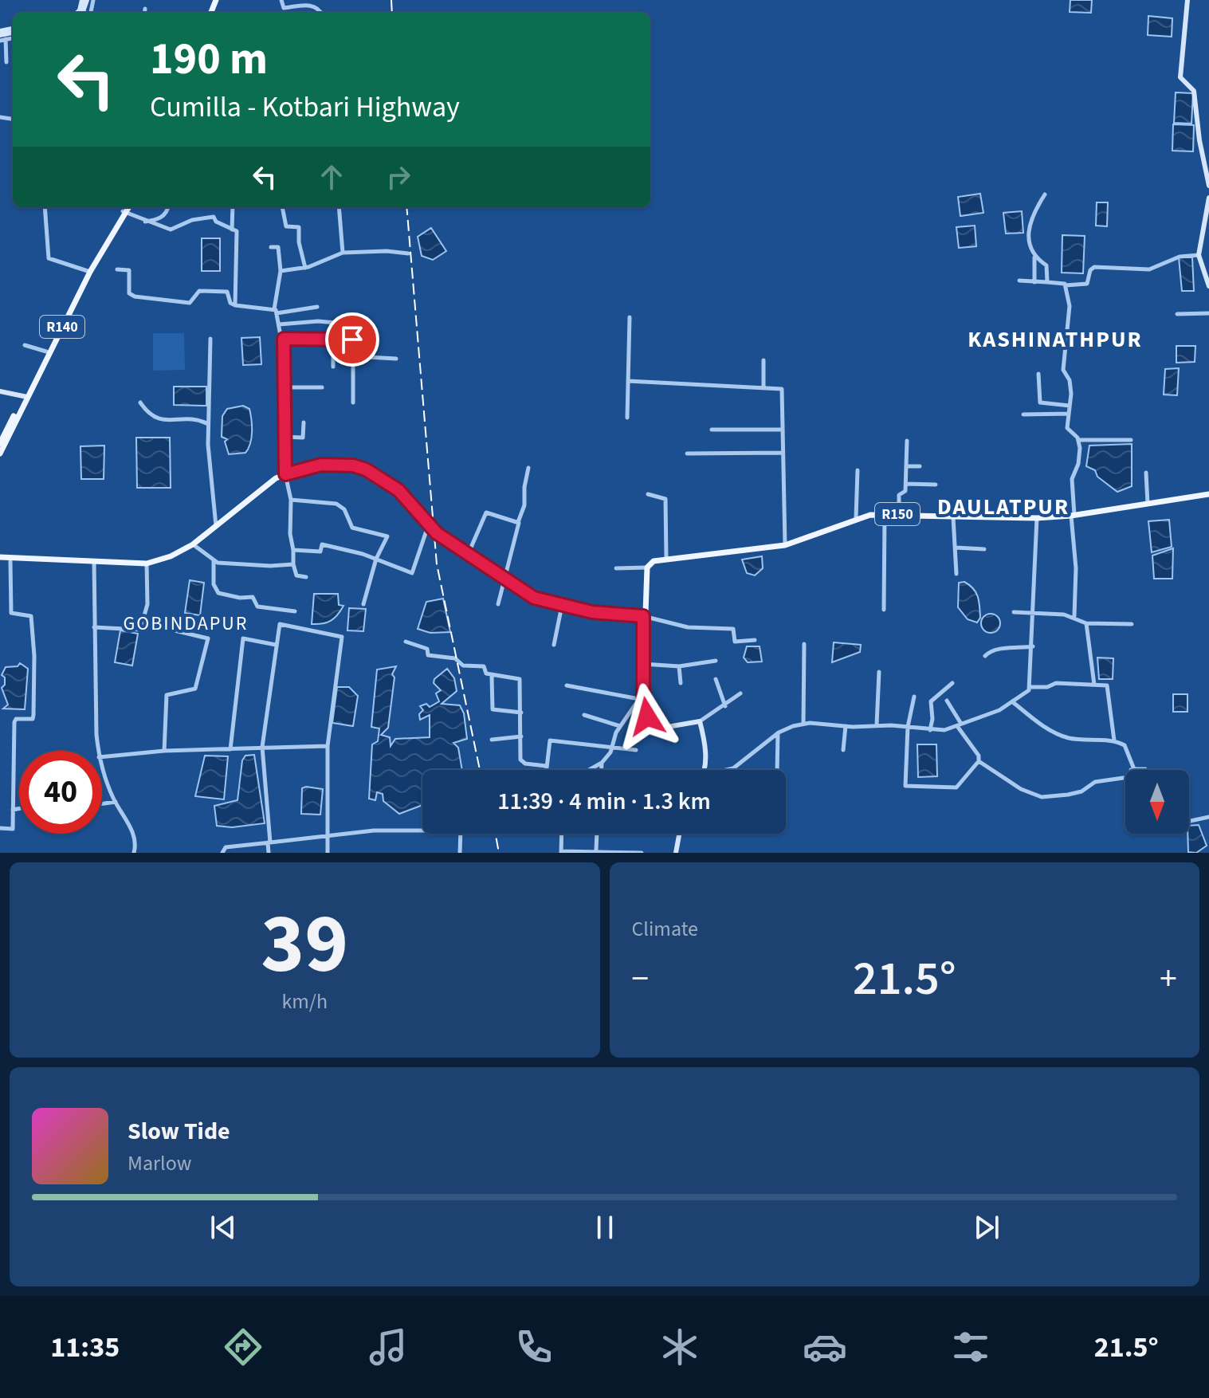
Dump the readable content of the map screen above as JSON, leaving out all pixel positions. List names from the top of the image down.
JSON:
{
  "streets": {
    "main road": ["R140", "R150"]
  },
  "districts": ["KASHINATHPUR", "DAULATPUR", "GOBINDAPUR"],
  "north": "bottom",
  "page": {
    "turn": ["190 m", "Cumilla - Kotbari Highway"],
    "limit": "40",
    "trip": "11:39 · 4 min · 1.3 km",
    "tile": [
      ["39", "km/h"],
      "Climate"
    ],
    "heat": ["−", "21.5°", "+"],
    "song": ["Slow Tide", "Marlow"],
    "tabs": ["11:35", "21.5°"]
  }
}
